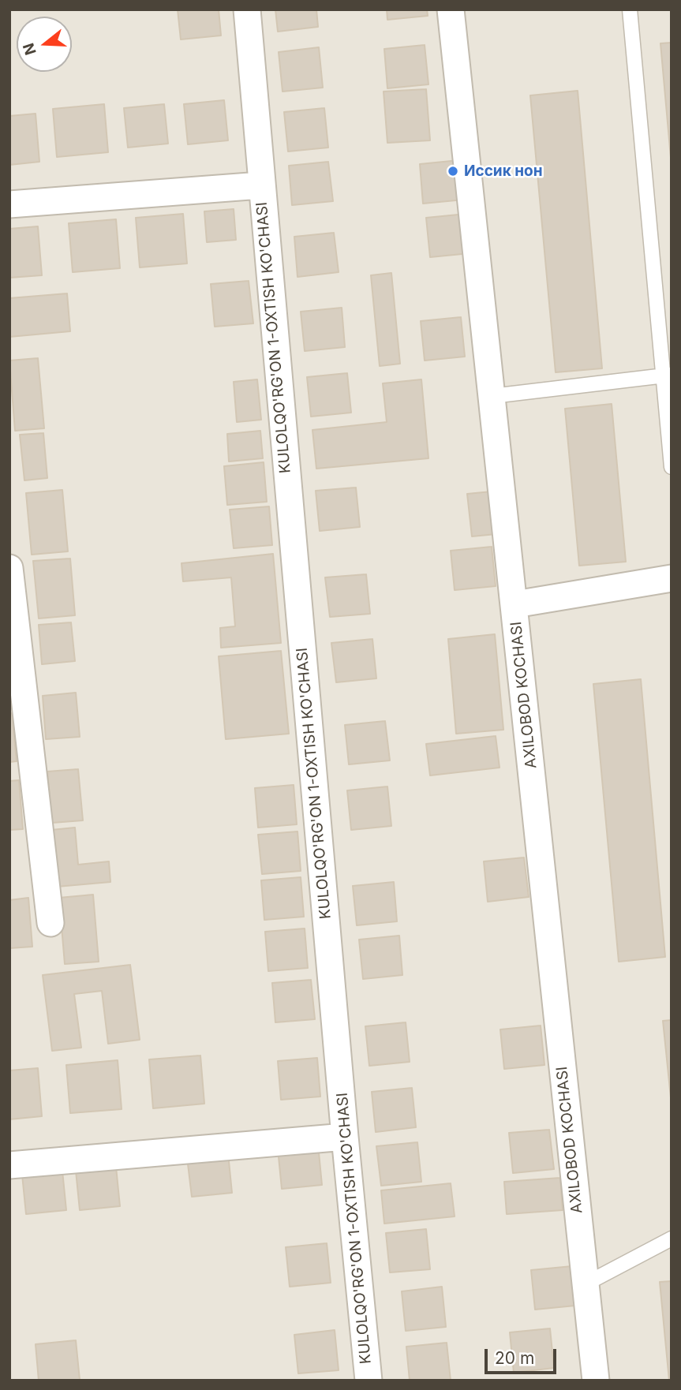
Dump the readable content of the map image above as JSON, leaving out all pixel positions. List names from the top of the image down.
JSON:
{
  "streets": {
    "street": ["KULOLQO'RG'ON 1-OXTISH KO'CHASI", "AXILOBOD KOCHASI"]
  },
  "places": ["Иссик нон"],
  "scale_bar": "20 m",
  "north": "left"
}
